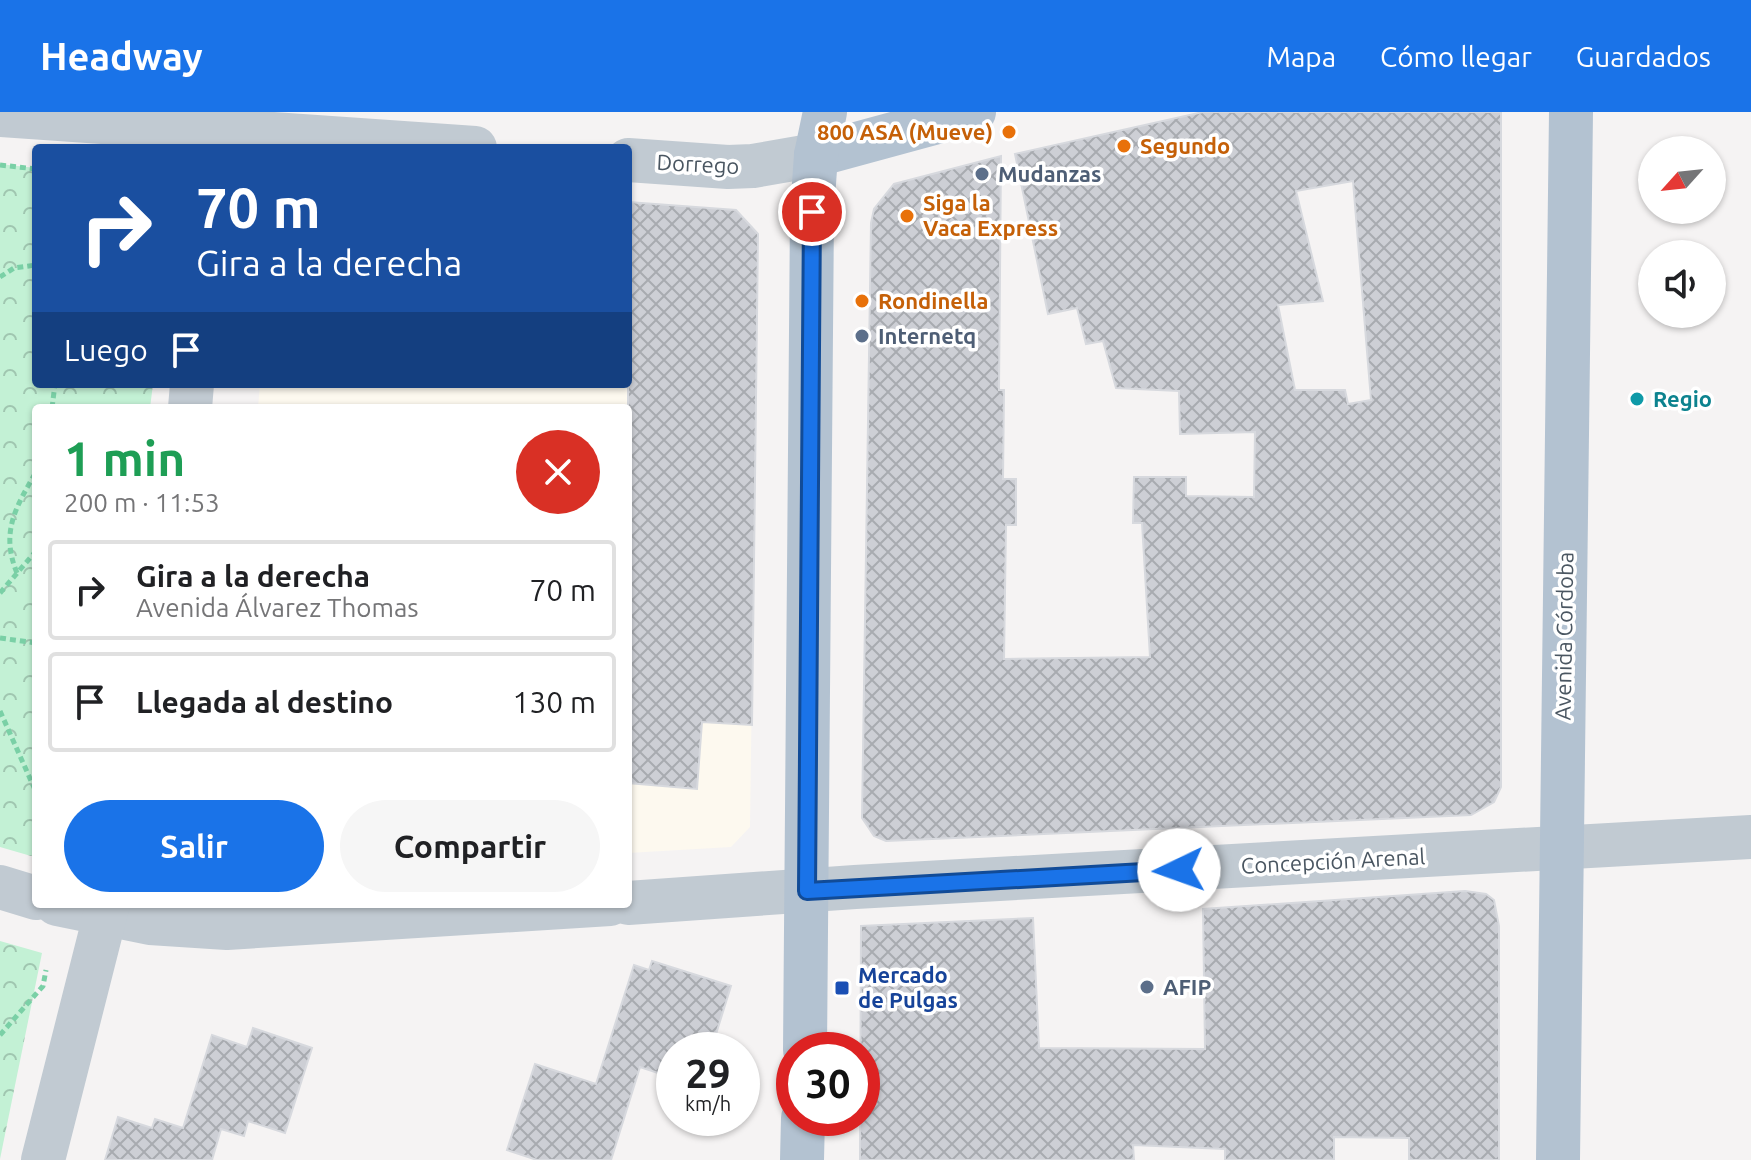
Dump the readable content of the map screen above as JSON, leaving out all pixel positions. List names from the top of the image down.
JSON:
{
  "streets": {
    "main road": ["Avenida Córdoba"],
    "street": ["Dorrego", "Concepción Arenal"]
  },
  "crossings": [
    ["Avenida Córdoba", "Concepción Arenal"]
  ],
  "places": {
    "other": [
      "800 ASA (Mueve)",
      "Segundo",
      "Mudanzas",
      "Siga la Vaca Express",
      "Rondinella",
      "Internetq",
      "Regio",
      "AFIP"
    ],
    "transit": ["Mercado de Pulgas"]
  },
  "north": "bottom left",
  "page": {
    "header": "Headway",
    "nav": ["Mapa", "Cómo llegar", "Guardados"],
    "turn": ["70 m", "Gira a la derecha"],
    "then": "Luego",
    "heading": ["1 min", "200 m · 11:53"],
    "list": [
      {
        "name": "Gira a la derecha",
        "note": "Avenida Álvarez Thomas",
        "value": "70 m"
      },
      {
        "name": "Llegada al destino",
        "value": "130 m"
      }
    ],
    "buttons": ["Salir", "Compartir"],
    "speed": "29 km/h",
    "limit": "30"
  }
}
